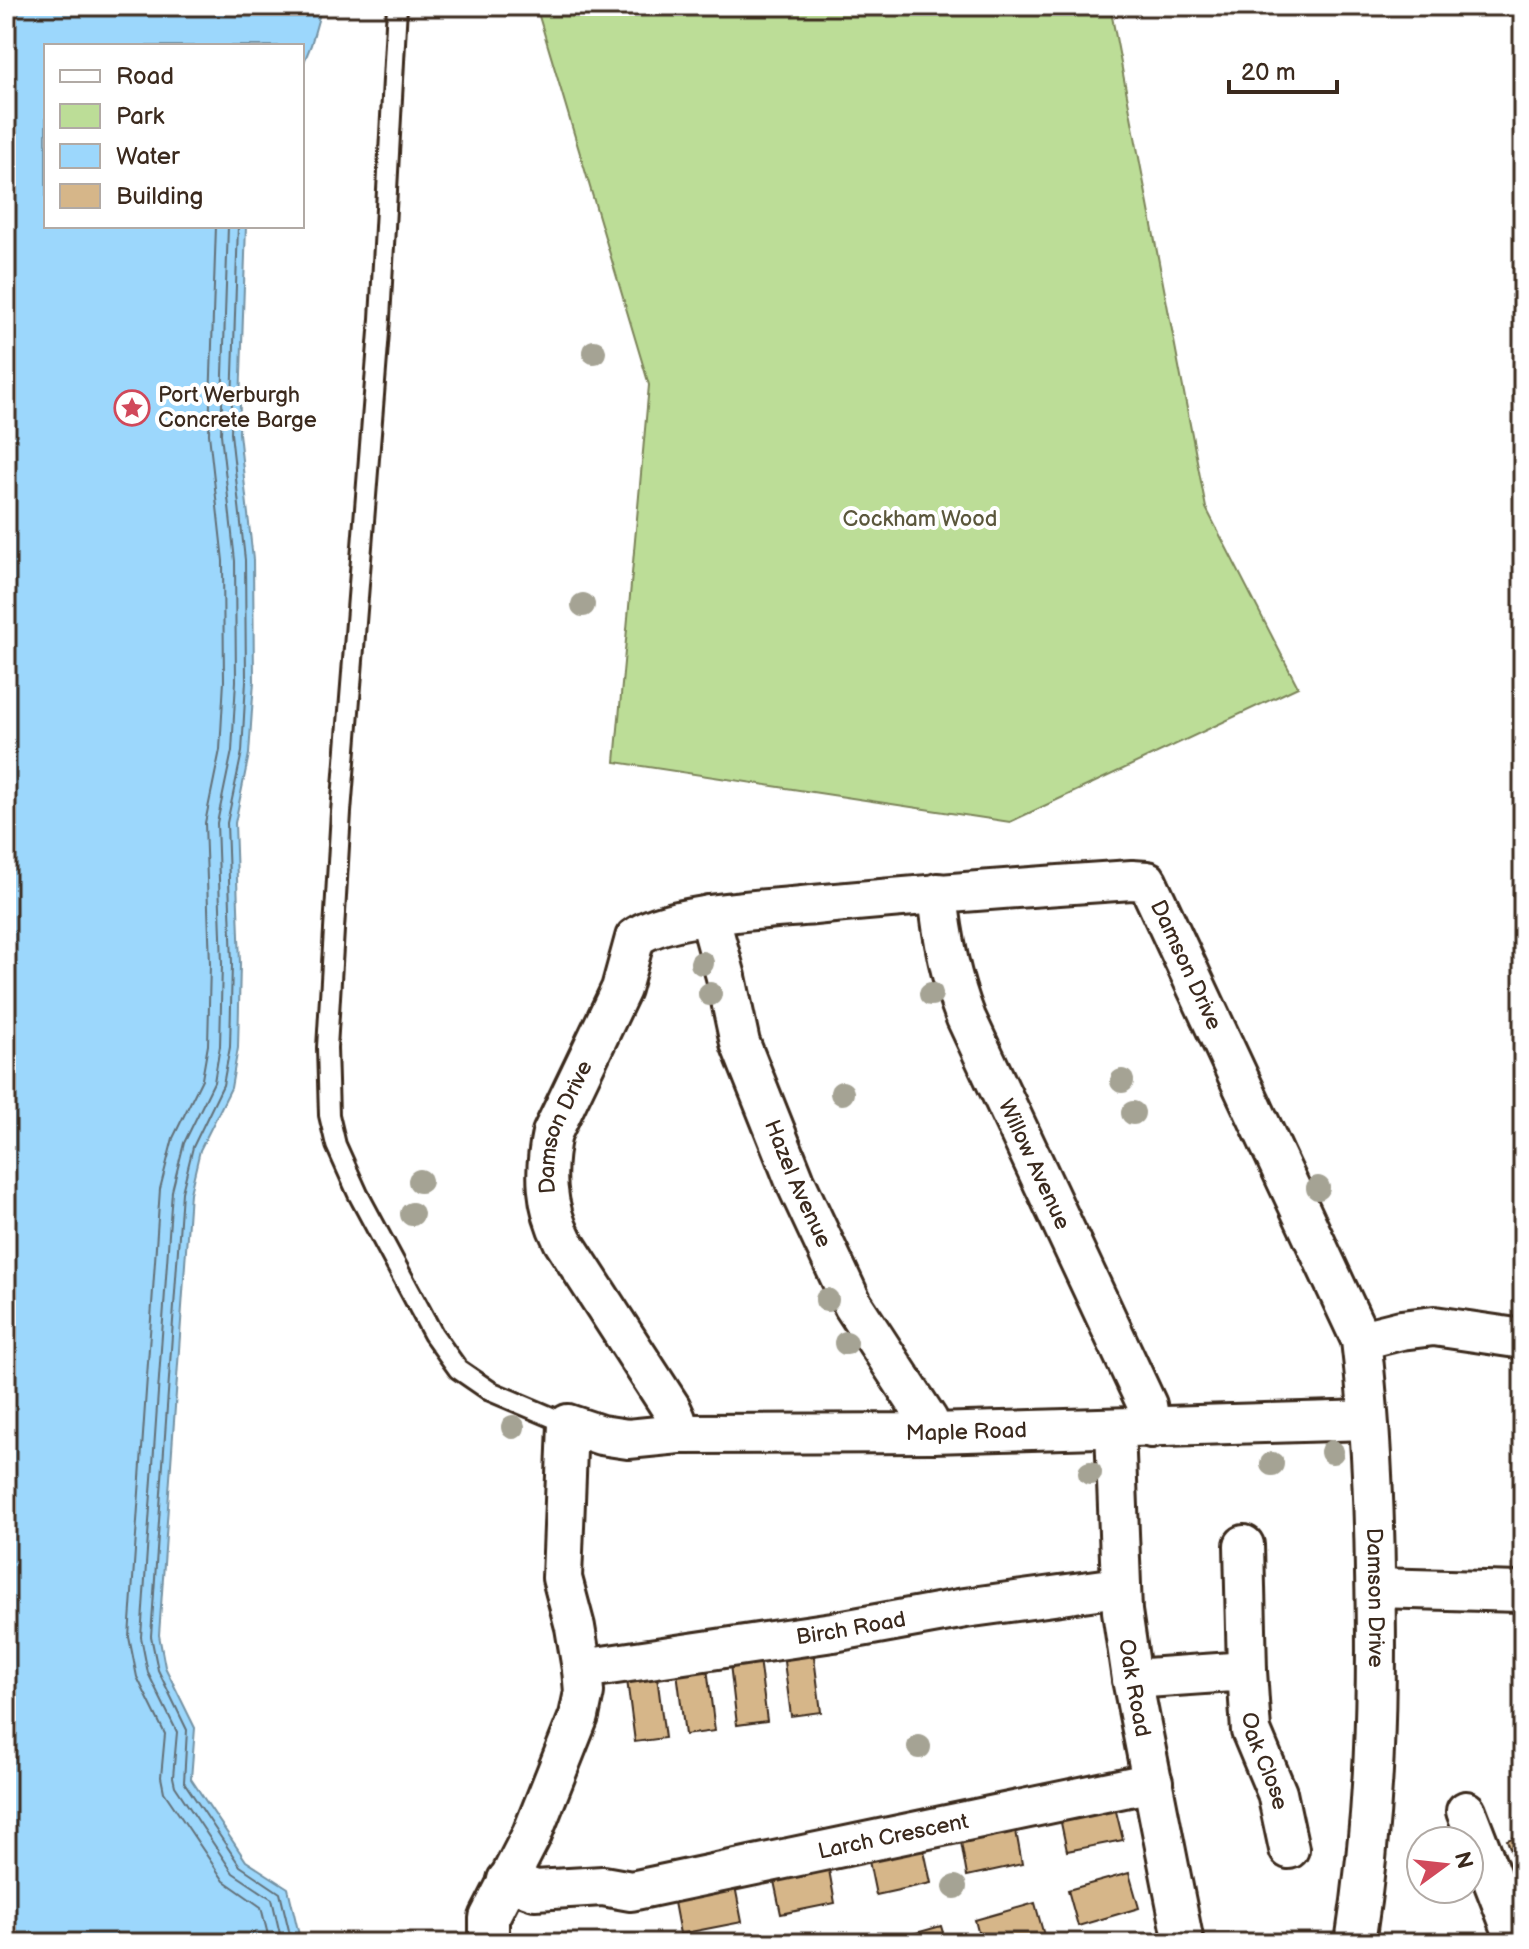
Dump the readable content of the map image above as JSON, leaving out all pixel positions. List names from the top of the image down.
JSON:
{
  "streets": {
    "street": [
      "Damson Drive",
      "Willow Avenue",
      "Hazel Avenue",
      "Maple Road",
      "Birch Road",
      "Oak Road",
      "Oak Close",
      "Larch Crescent"
    ]
  },
  "crossings": [
    ["Damson Drive", "Willow Avenue"],
    ["Damson Drive", "Hazel Avenue"],
    ["Damson Drive", "Maple Road"],
    ["Willow Avenue", "Maple Road"],
    ["Willow Avenue", "Oak Road"],
    ["Hazel Avenue", "Maple Road"],
    ["Maple Road", "Oak Road"],
    ["Birch Road", "Oak Road"],
    ["Oak Road", "Larch Crescent"]
  ],
  "parks": ["Cockham Wood"],
  "places": {
    "place": ["Port Werburgh Concrete Barge"]
  },
  "legend": [
    "Road",
    "Park",
    "Water",
    "Building"
  ],
  "scale_bar": "20 m",
  "north": "right"
}
